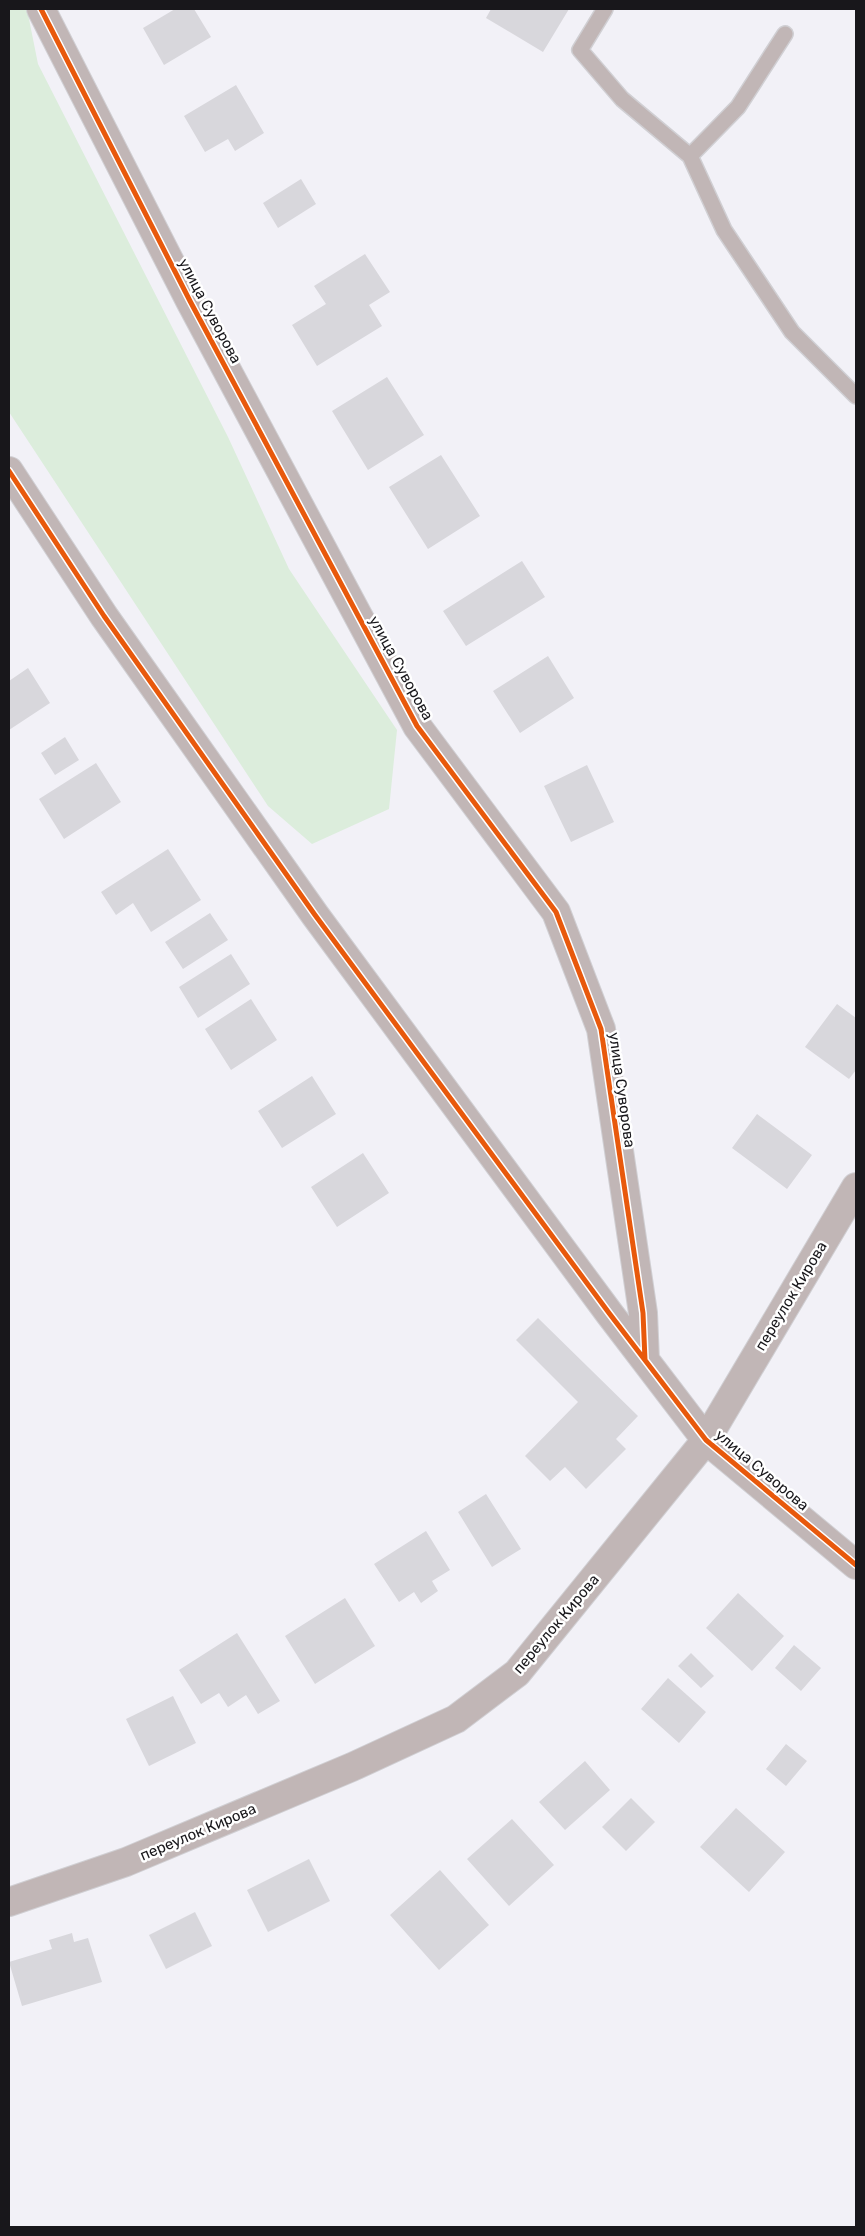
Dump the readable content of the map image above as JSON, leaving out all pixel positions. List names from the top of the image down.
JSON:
{
  "streets": {
    "street": ["улица Суворова", "переулок Кирова"]
  },
  "crossings": [
    ["улица Суворова", "переулок Кирова"]
  ]
}
